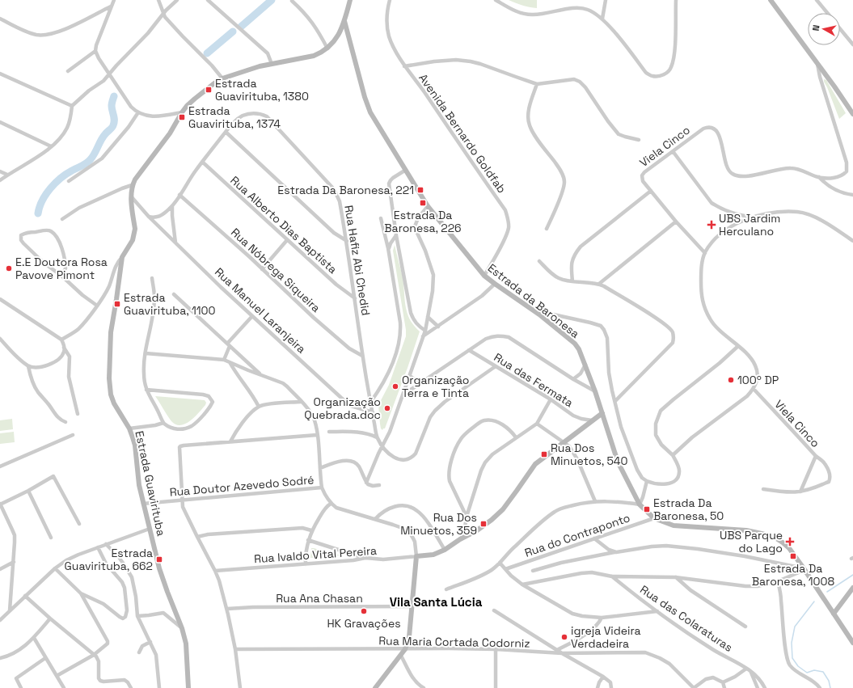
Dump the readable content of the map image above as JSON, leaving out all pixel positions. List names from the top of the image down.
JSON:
{
  "streets": {
    "street": [
      "Avenida Bernardo Goldfab",
      "Viela Cinco",
      "Rua Alberto Dias Baptista",
      "Rua Hafiz Abi Chedid",
      "Rua Nóbrega Siqueira",
      "Estrada da Baronesa",
      "Rua Manuel Laranjeira",
      "Rua das Fermata",
      "Estrada Guavirituba",
      "Rua Doutor Azevedo Sodré",
      "Rua do Contraponto",
      "Rua Ivaldo Vital Pereira",
      "Rua Ana Chasan",
      "Rua das Colaraturas",
      "Rua Maria Cortada Codorniz"
    ]
  },
  "crossings": [
    ["Avenida Bernardo Goldfab", "Estrada da Baronesa"],
    ["Rua Alberto Dias Baptista", "Rua Hafiz Abi Chedid"],
    ["Rua Hafiz Abi Chedid", "Rua Nóbrega Siqueira"],
    ["Rua Hafiz Abi Chedid", "Rua Manuel Laranjeira"],
    ["Rua Hafiz Abi Chedid", "Rua das Fermata"],
    ["Estrada da Baronesa", "Estrada Guavirituba"],
    ["Estrada da Baronesa", "Rua do Contraponto"],
    ["Rua Manuel Laranjeira", "Estrada Guavirituba"],
    ["Estrada Guavirituba", "Rua Doutor Azevedo Sodré"]
  ],
  "districts": ["Vila Santa Lúcia"],
  "places": {
    "transit": [
      "Estrada Guavirituba, 1380",
      "Estrada Guavirituba, 1374",
      "Estrada Da Baronesa, 221",
      "Estrada Da Baronesa, 226",
      "Estrada Guavirituba, 1100",
      "Rua Dos Minuetos, 540",
      "Estrada Da Baronesa, 50",
      "Rua Dos Minuetos, 359",
      "Estrada Da Baronesa, 1008",
      "Estrada Guavirituba, 662"
    ],
    "health": ["UBS Jardim Herculano", "UBS Parque do Lago"],
    "other": [
      "E.E Doutora Rosa Pavove Pimont",
      "100º DP",
      "Organização Terra e Tinta",
      "Organização Quebrada.doc",
      "HK Gravações",
      "igreja Videira Verdadeira"
    ]
  },
  "north": "left"
}
